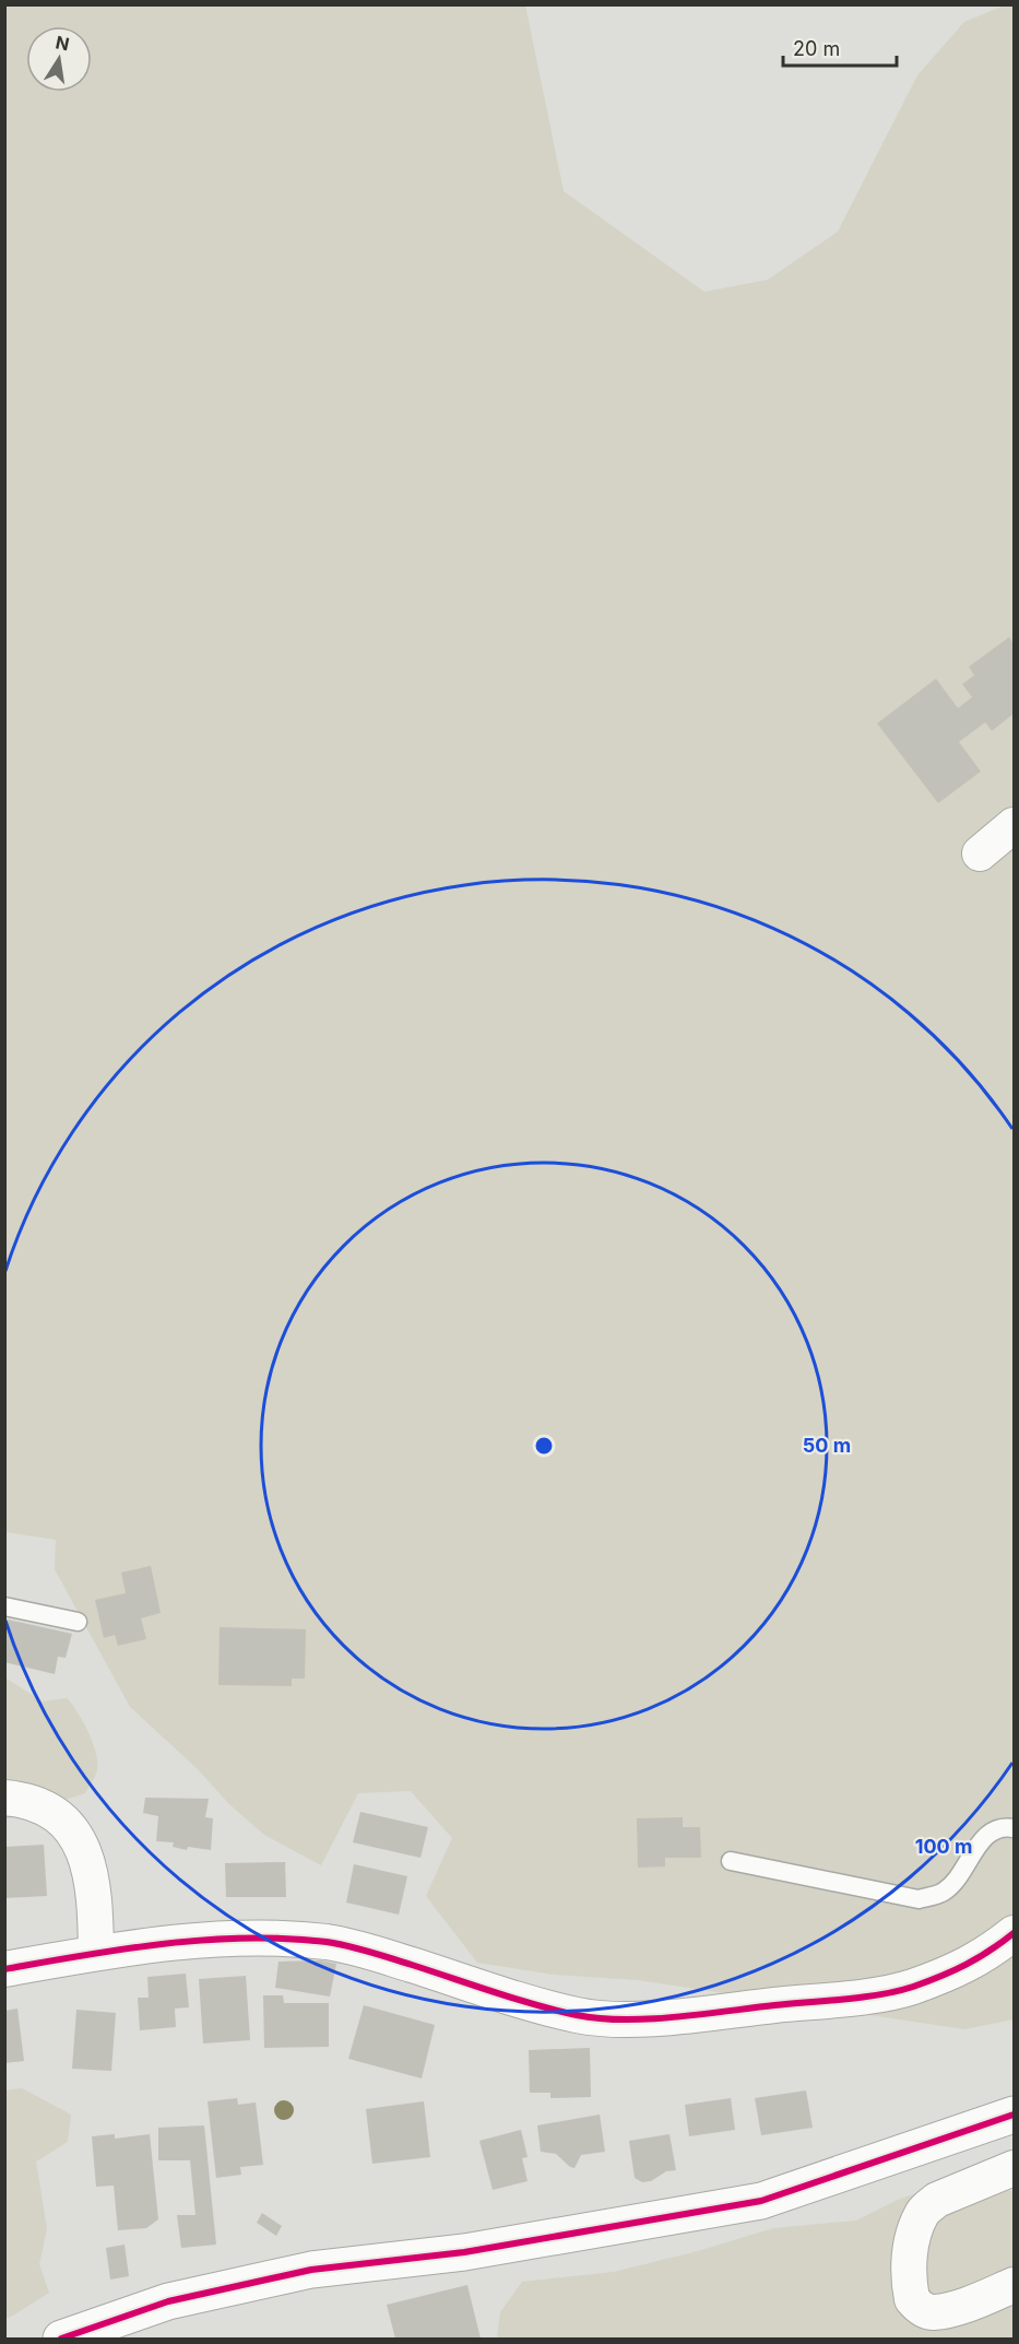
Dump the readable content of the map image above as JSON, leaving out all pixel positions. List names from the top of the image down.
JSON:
{
  "scale_bar": "20 m",
  "north": "top",
  "rings": ["50 m", "100 m"]
}
